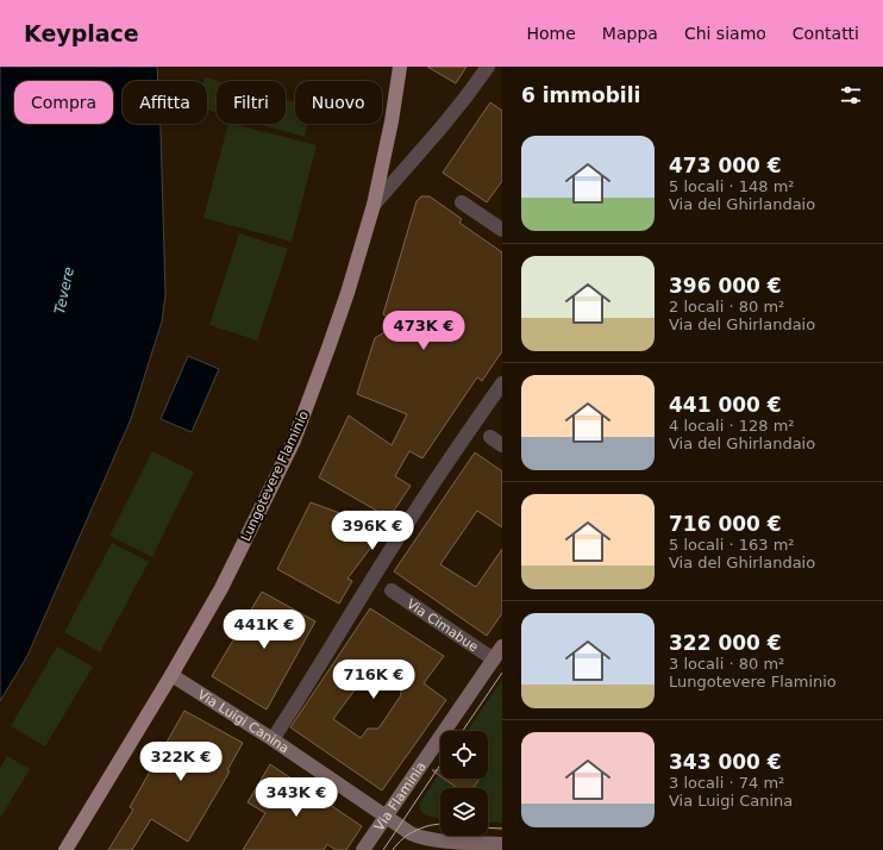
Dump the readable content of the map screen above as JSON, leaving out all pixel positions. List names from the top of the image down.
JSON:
{
  "streets": {
    "main road": ["Lungotevere Flaminio"],
    "street": ["Via Cimabue", "Via Luigi Canina", "Via Flaminia"]
  },
  "crossings": [
    ["Lungotevere Flaminio", "Via Luigi Canina"],
    ["Via Cimabue", "Via Flaminia"],
    ["Via Luigi Canina", "Via Flaminia"]
  ],
  "water": ["Tevere"],
  "page": {
    "header": "Keyplace",
    "nav": [
      "Home",
      "Mappa",
      "Chi siamo",
      "Contatti"
    ],
    "heading": "6 immobili",
    "chip": [
      "Compra",
      "Affitta",
      "Filtri",
      "Nuovo"
    ],
    "list": [
      {
        "name": "473 000 €",
        "note": "5 locali · 148 m² · Via del Ghirlandaio"
      },
      {
        "name": "396 000 €",
        "note": "2 locali · 80 m² · Via del Ghirlandaio"
      },
      {
        "name": "441 000 €",
        "note": "4 locali · 128 m² · Via del Ghirlandaio"
      },
      {
        "name": "716 000 €",
        "note": "5 locali · 163 m² · Via del Ghirlandaio"
      },
      {
        "name": "322 000 €",
        "note": "3 locali · 80 m² · Lungotevere Flaminio"
      },
      {
        "name": "343 000 €",
        "note": "3 locali · 74 m² · Via Luigi Canina"
      }
    ],
    "price": [
      "473K €",
      "396K €",
      "441K €",
      "716K €",
      "322K €",
      "343K €"
    ]
  }
}
